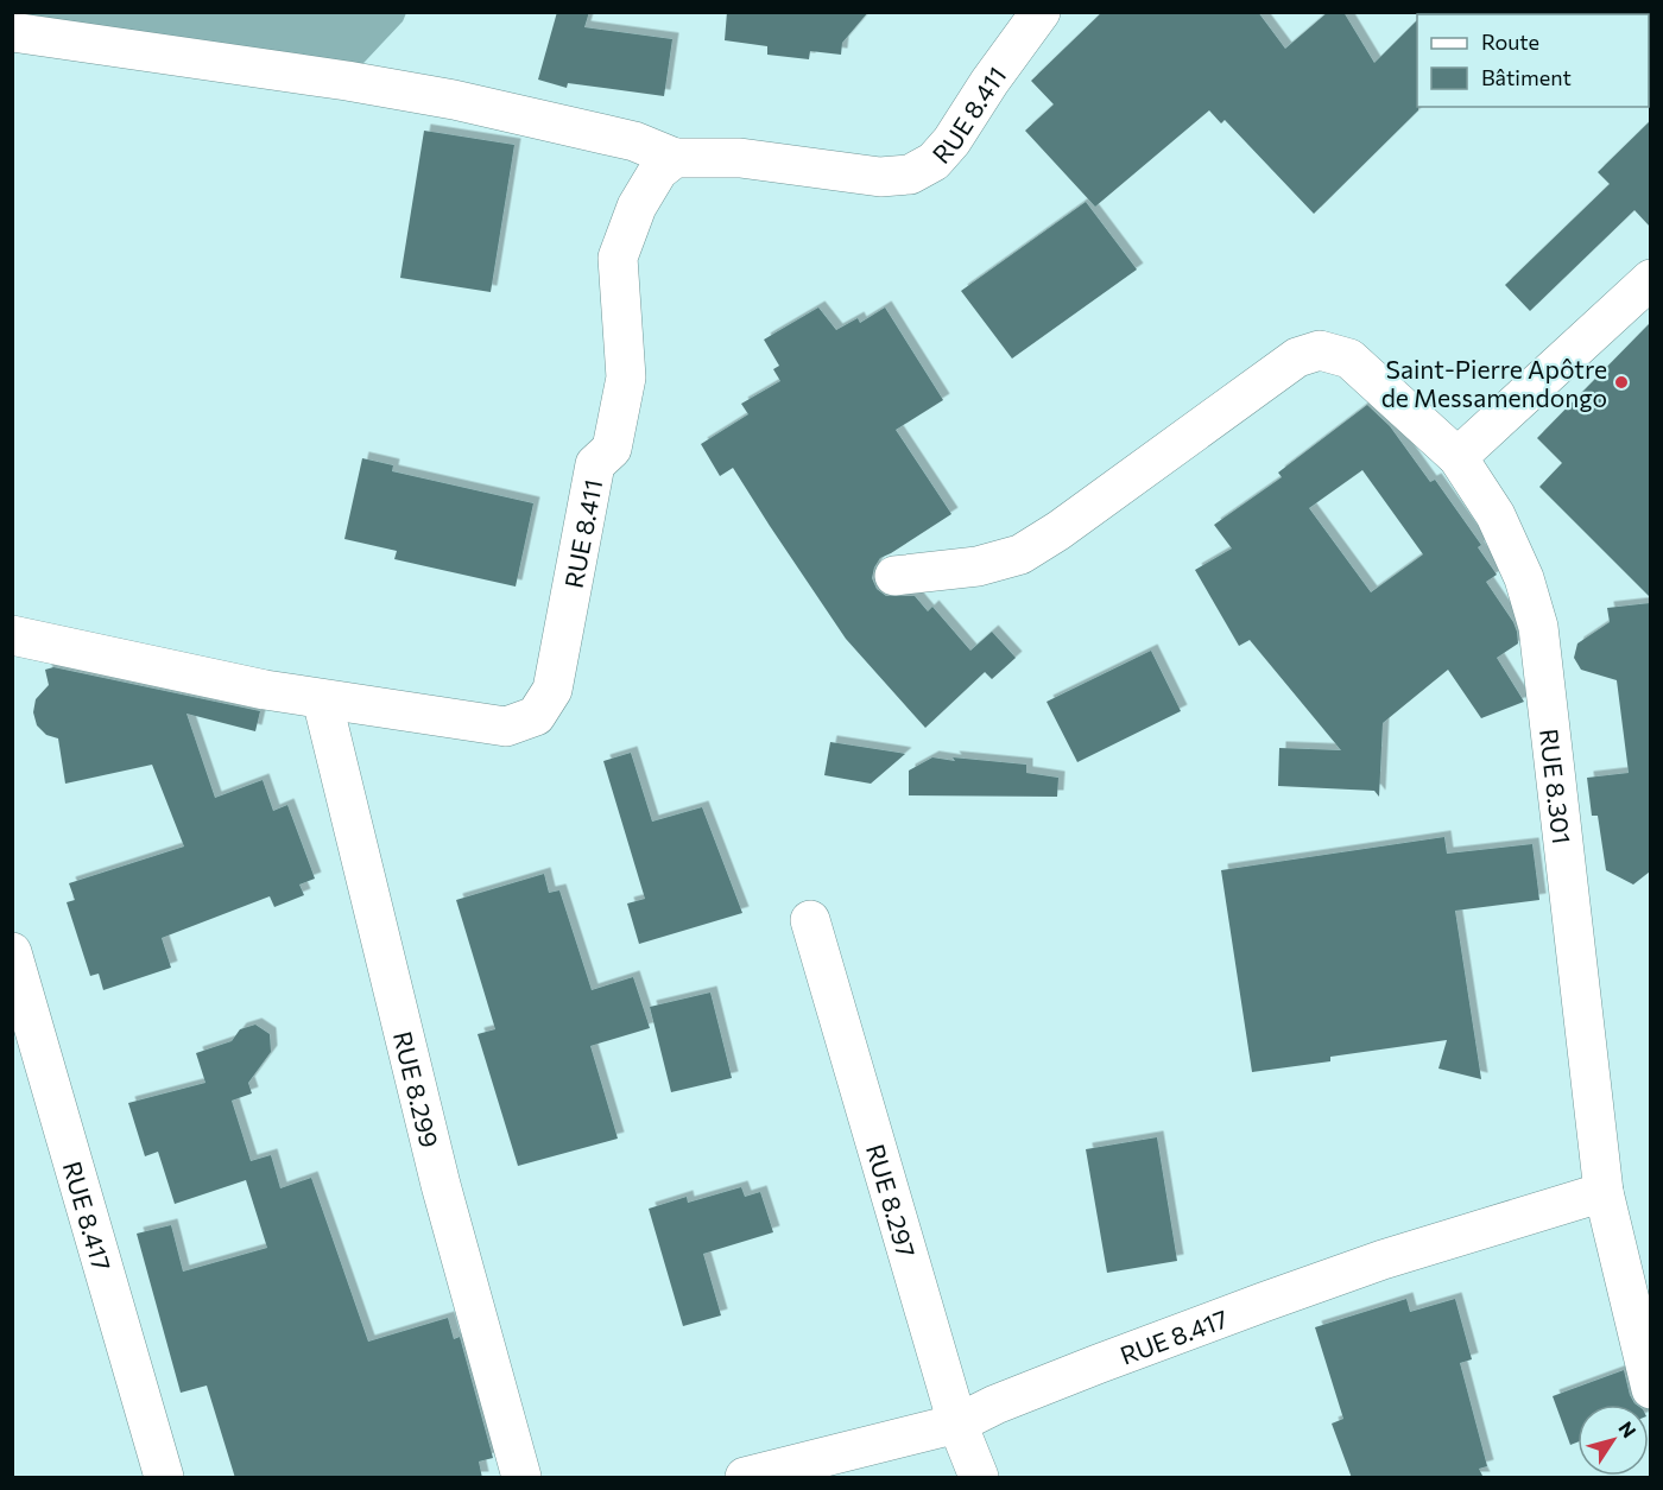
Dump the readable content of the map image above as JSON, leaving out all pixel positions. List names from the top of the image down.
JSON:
{
  "streets": {
    "street": [
      "RUE 8.411",
      "RUE 8.301",
      "RUE 8.299",
      "RUE 8.297",
      "RUE 8.417"
    ]
  },
  "crossings": [
    ["RUE 8.411", "RUE 8.299"],
    ["RUE 8.301", "RUE 8.417"],
    ["RUE 8.297", "RUE 8.417"]
  ],
  "places": ["Saint-Pierre Apôtre de Messamendongo"],
  "legend": ["Route", "Bâtiment"],
  "north": "top right"
}
